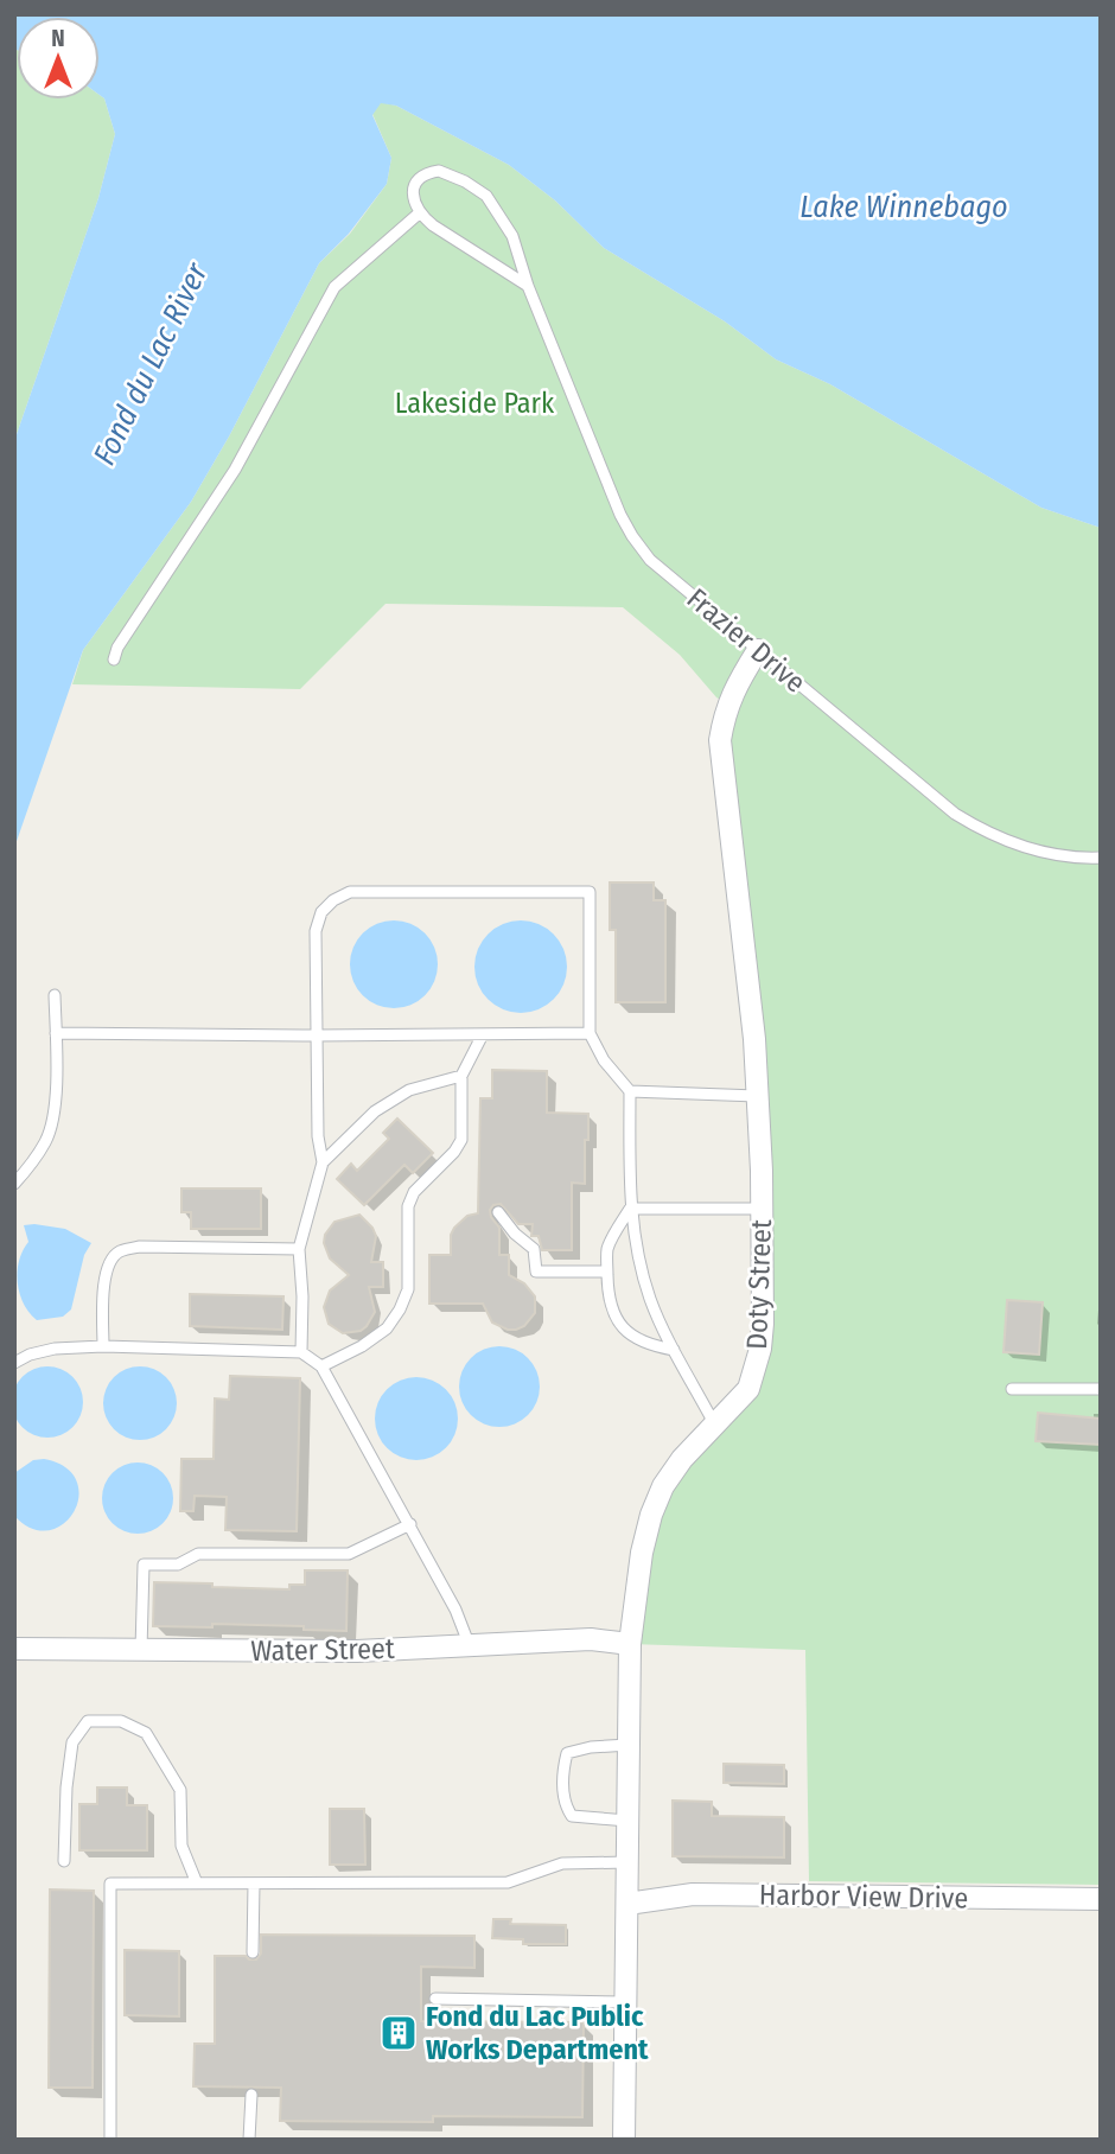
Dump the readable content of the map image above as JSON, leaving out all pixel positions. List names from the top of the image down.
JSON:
{
  "streets": {
    "street": ["Doty Street", "Water Street", "Harbor View Drive"],
    "lane": ["Frazier Drive"]
  },
  "crossings": [
    ["Frazier Drive", "Doty Street"],
    ["Doty Street", "Water Street"],
    ["Doty Street", "Harbor View Drive"]
  ],
  "water": ["Lake Winnebago", "Fond du Lac River"],
  "parks": ["Lakeside Park"],
  "places": {
    "building": ["Fond du Lac Public Works Department"]
  },
  "north": "top"
}
